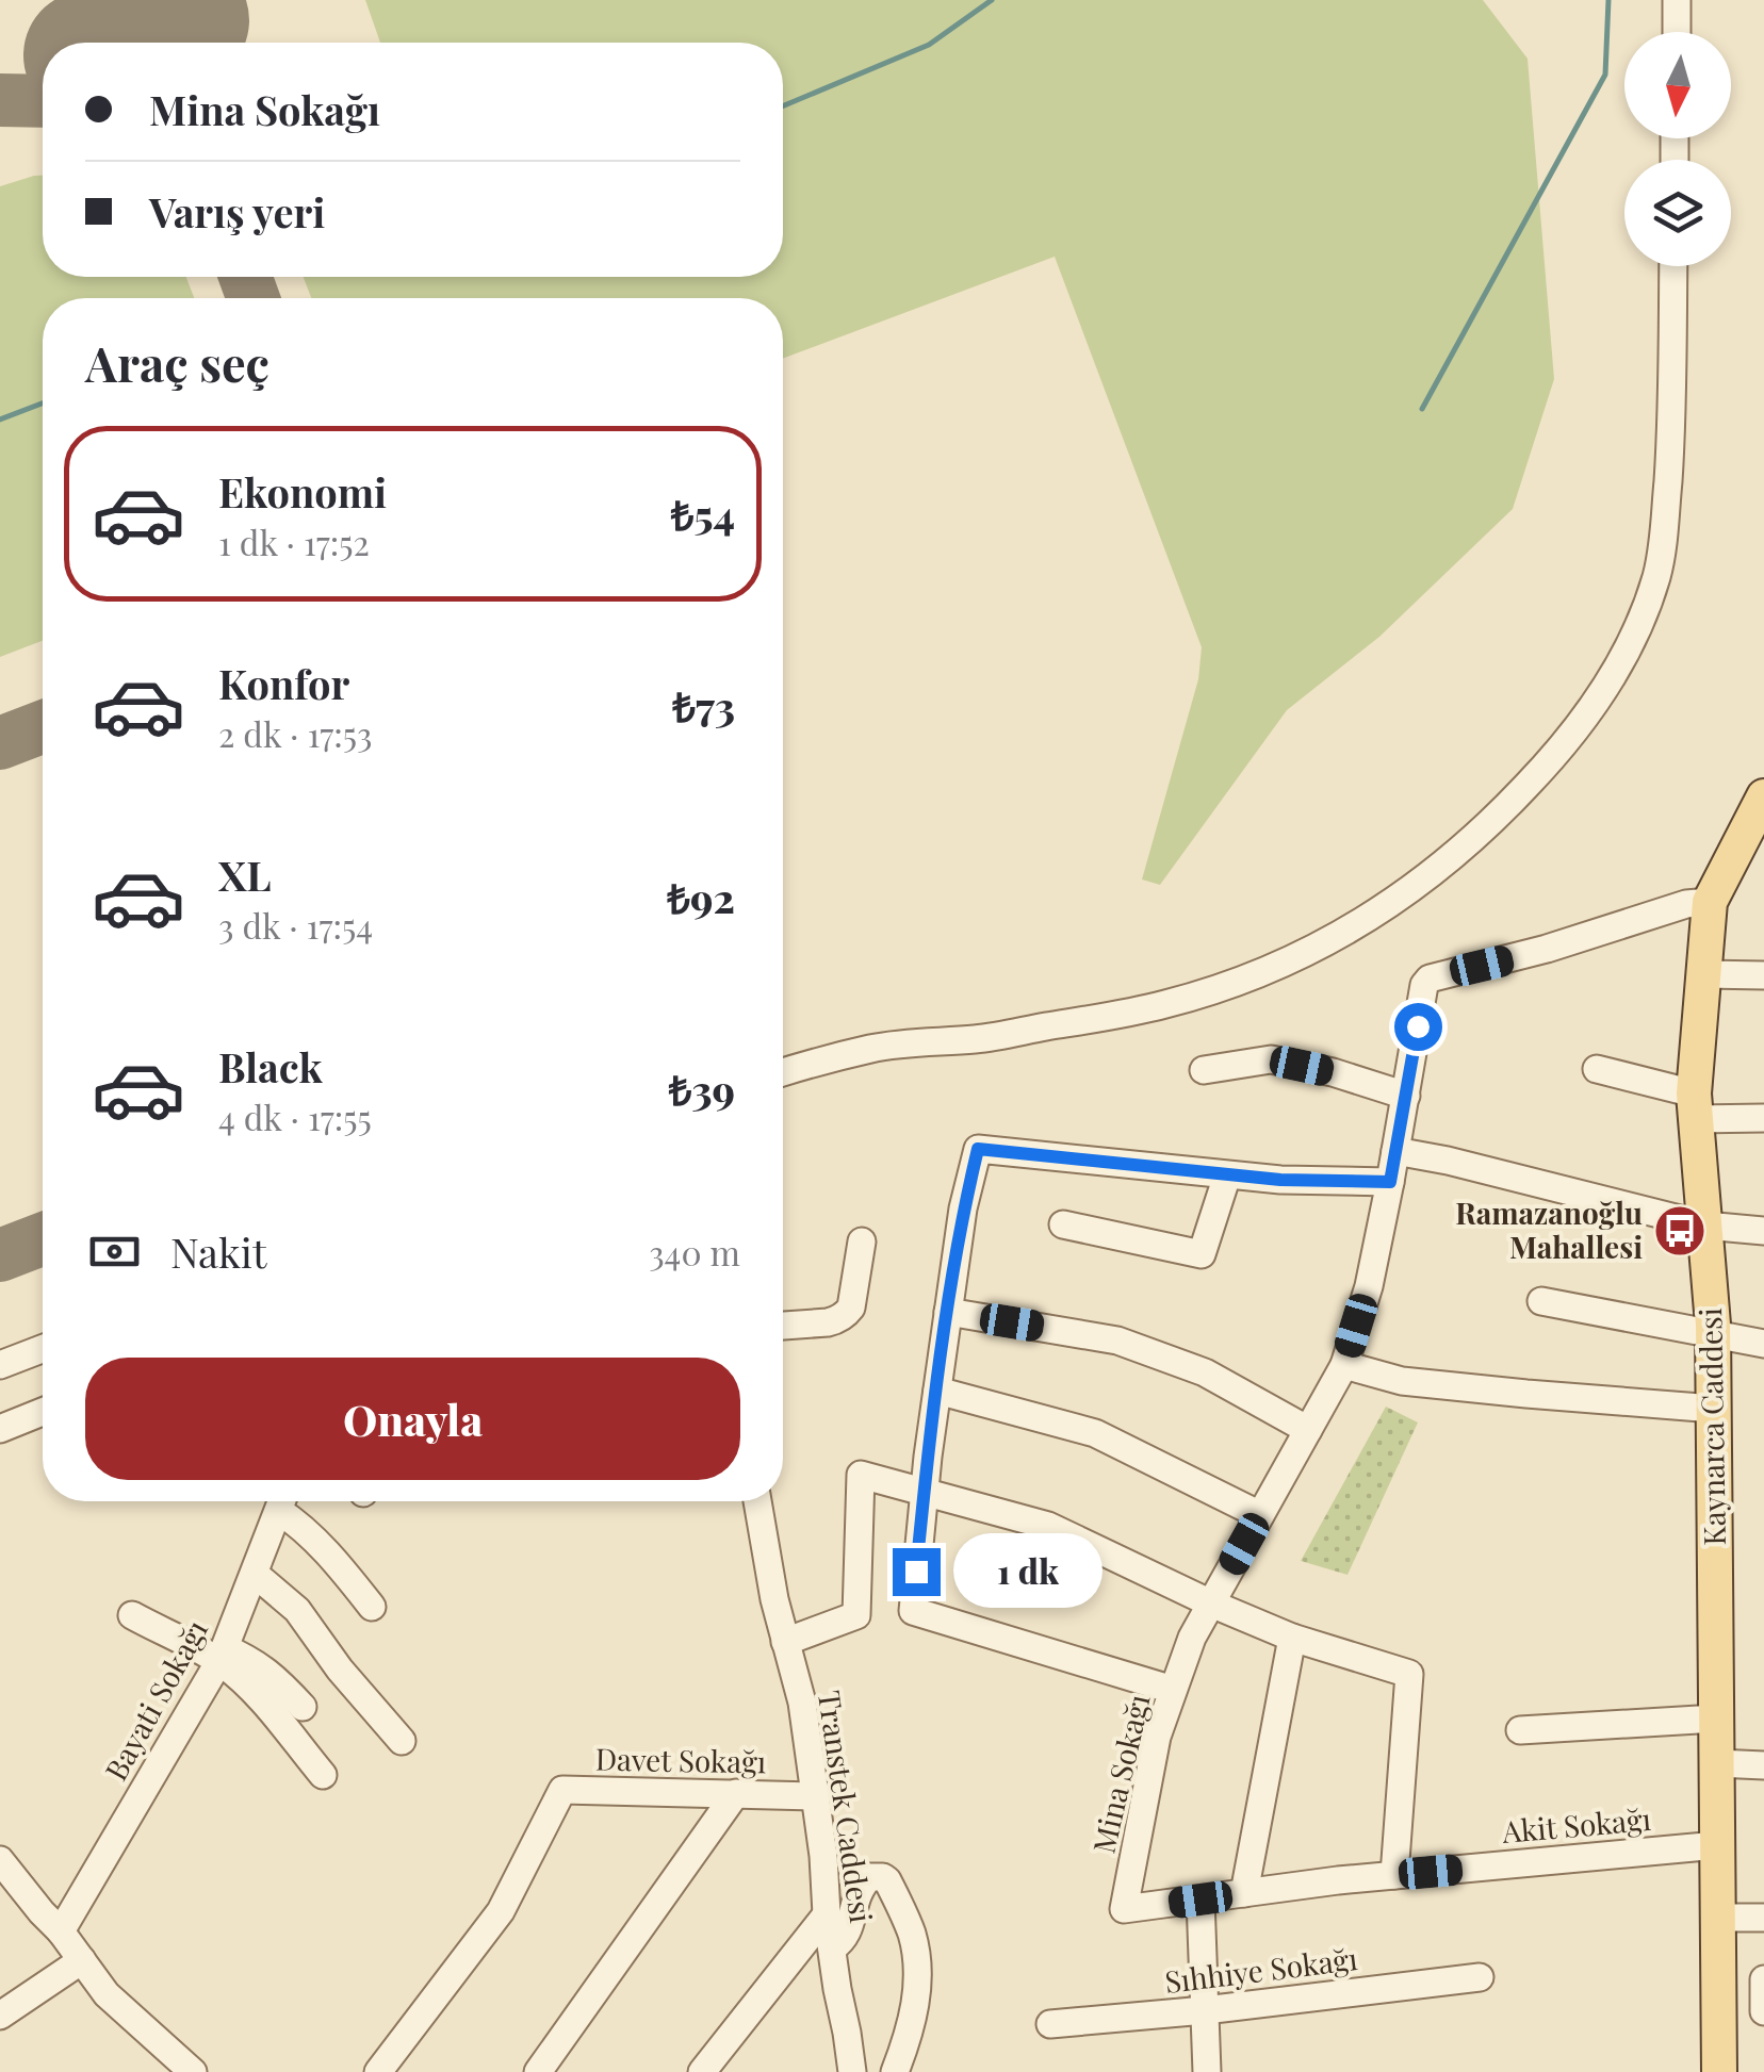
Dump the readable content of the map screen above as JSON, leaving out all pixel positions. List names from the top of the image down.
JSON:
{
  "streets": {
    "main road": ["Kaynarca Caddesi"],
    "street": [
      "Bayati Sokağı",
      "Davet Sokağı",
      "Mina Sokağı",
      "Transtek Caddesi",
      "Akit Sokağı",
      "Sıhhiye Sokağı"
    ]
  },
  "crossings": [
    ["Kaynarca Caddesi", "Mina Sokağı"],
    ["Kaynarca Caddesi", "Akit Sokağı"],
    ["Davet Sokağı", "Transtek Caddesi"],
    ["Mina Sokağı", "Akit Sokağı"]
  ],
  "places": {
    "bus stop": ["Ramazanoğlu Mahallesi"]
  },
  "north": "bottom",
  "page": {
    "banner": ["Mina Sokağı", "Varış yeri"],
    "heading": "Araç seç",
    "list": [
      {
        "name": "Ekonomi",
        "note": "1 dk · 17:52",
        "value": "₺54"
      },
      {
        "name": "Konfor",
        "note": "2 dk · 17:53",
        "value": "₺73"
      },
      {
        "name": "XL",
        "note": "3 dk · 17:54",
        "value": "₺92"
      },
      {
        "name": "Black",
        "note": "4 dk · 17:55",
        "value": "₺39"
      }
    ],
    "pay": ["Nakit", "340 m"],
    "buttons": "Onayla",
    "bubble": "1 dk"
  }
}
